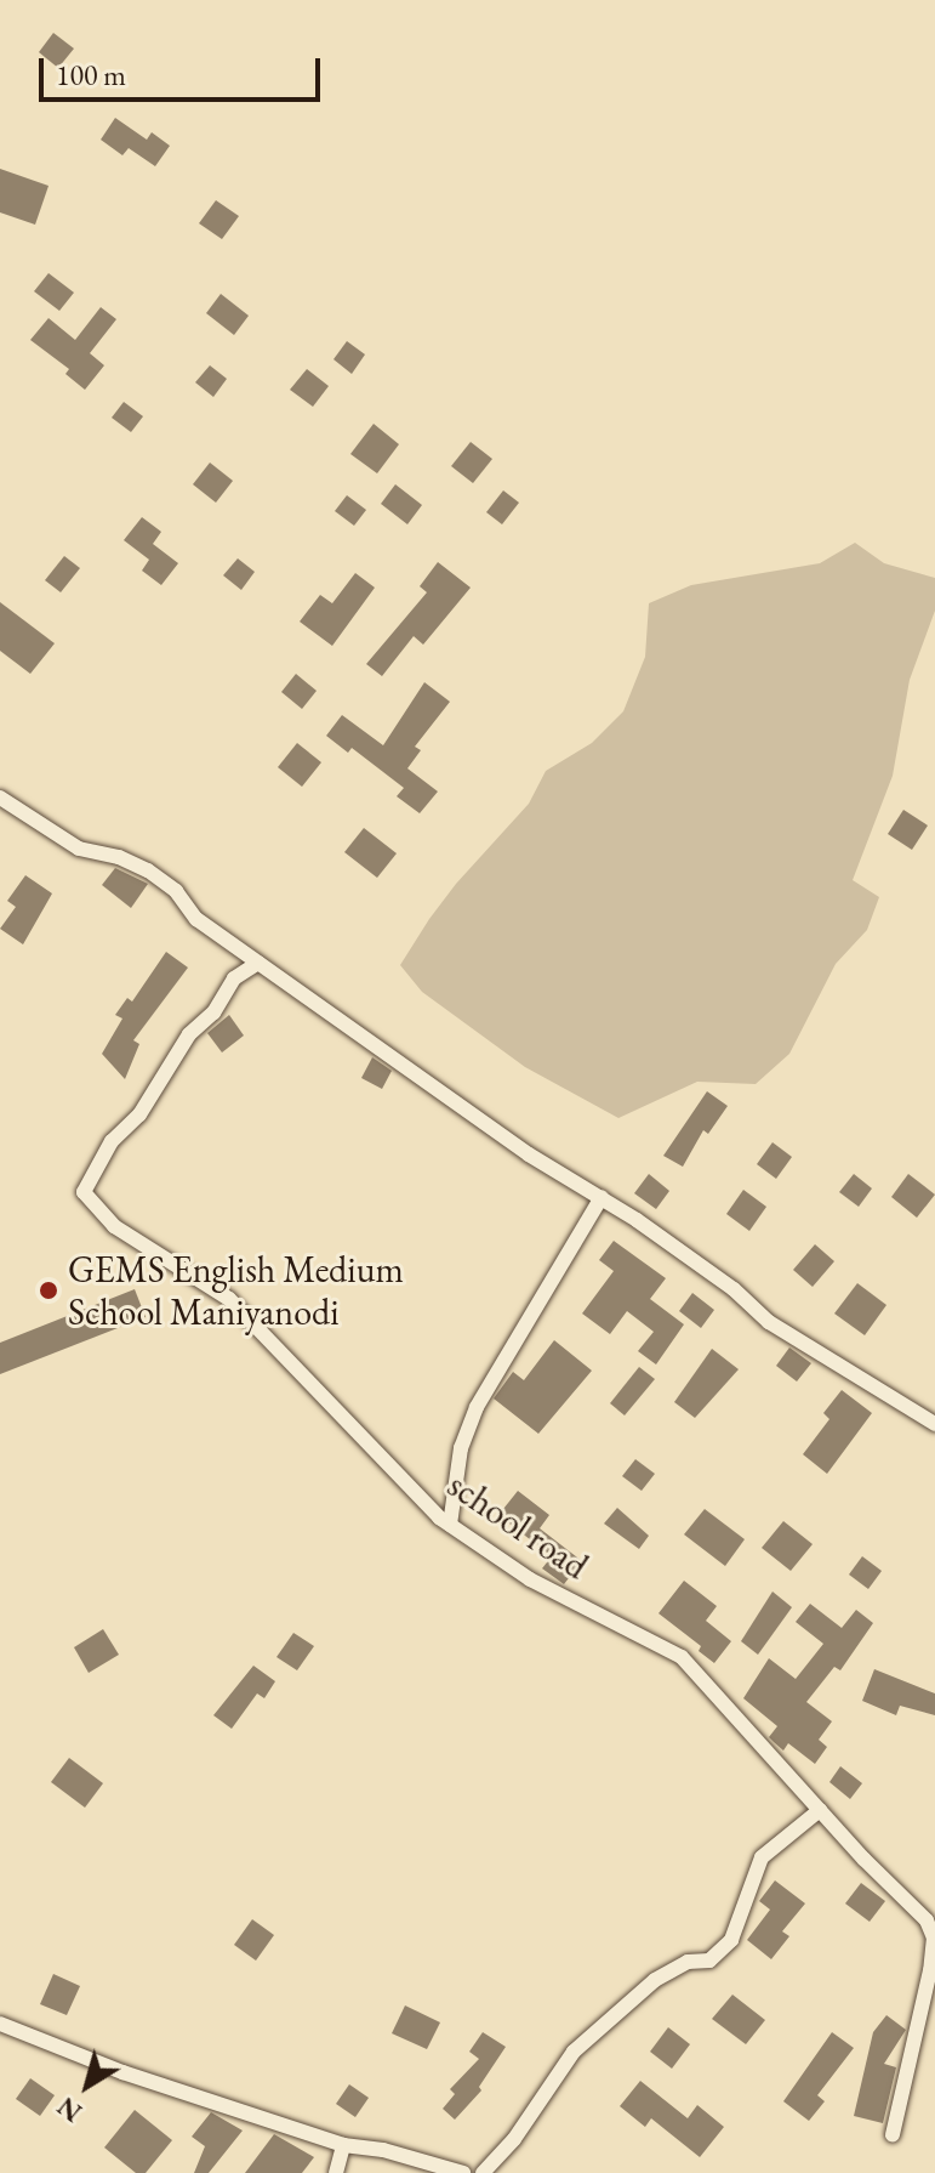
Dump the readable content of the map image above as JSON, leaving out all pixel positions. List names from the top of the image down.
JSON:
{
  "streets": {
    "street": ["school road"]
  },
  "places": ["GEMS English Medium School Maniyanodi"],
  "scale_bar": "100 m",
  "north": "bottom left"
}
